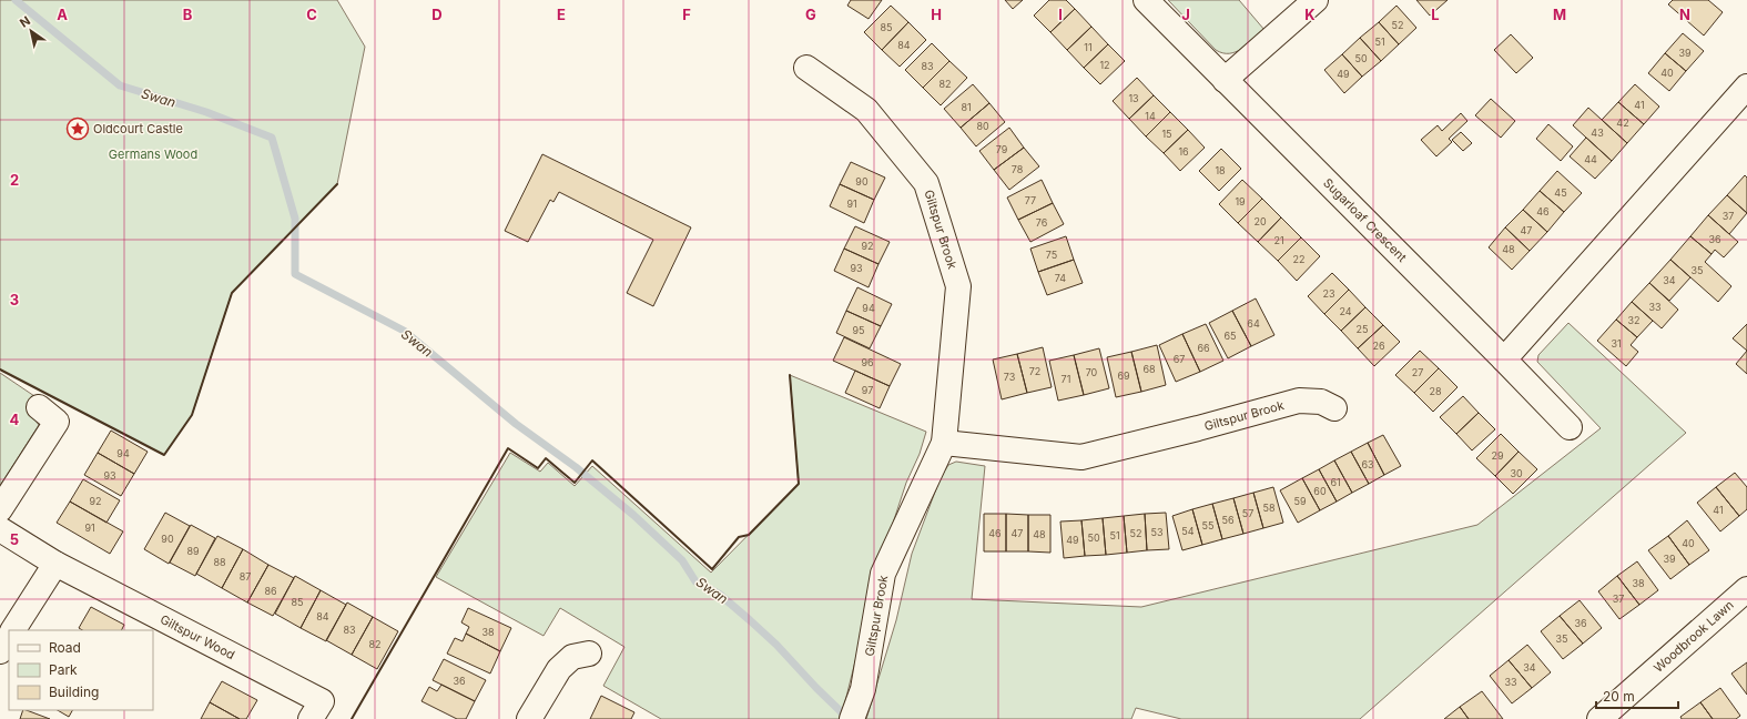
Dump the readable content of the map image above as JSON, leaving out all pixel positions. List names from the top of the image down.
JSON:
{
  "streets": {
    "street": [
      "Sugarloaf Crescent",
      "Giltspur Brook",
      "Woodbrook Lawn",
      "Giltspur Wood"
    ]
  },
  "water": ["Swan"],
  "parks": ["Germans Wood"],
  "places": {
    "place": ["Oldcourt Castle"]
  },
  "house_numbers": [
    "52",
    "85",
    "51",
    "84",
    "11",
    "39",
    "50",
    "12",
    "83",
    "40",
    "49",
    "82",
    "13",
    "41",
    "81",
    "14",
    "42",
    "80",
    "43",
    "15",
    "79",
    "16",
    "44",
    "78",
    "18",
    "90",
    "45",
    "77",
    "19",
    "91",
    "46",
    "37",
    "20",
    "76",
    "47",
    "36",
    "21",
    "92",
    "48",
    "75",
    "22",
    "93",
    "35",
    "74",
    "34",
    "23",
    "33",
    "94",
    "24",
    "32",
    "64",
    "25",
    "95",
    "65",
    "31",
    "26",
    "66",
    "67",
    "96",
    "68",
    "72",
    "70",
    "27",
    "69",
    "73",
    "71",
    "97",
    "28",
    "94",
    "29",
    "63",
    "30",
    "93",
    "61",
    "60",
    "92",
    "59",
    "58",
    "41",
    "57",
    "56",
    "55",
    "91",
    "54",
    "53",
    "46",
    "47",
    "52",
    "48",
    "51",
    "50",
    "90",
    "49",
    "40",
    "89",
    "39",
    "88",
    "87",
    "38",
    "86",
    "37",
    "85",
    "84",
    "36",
    "83",
    "38",
    "35",
    "82",
    "34",
    "36",
    "33"
  ],
  "legend": ["Road", "Park", "Building"],
  "scale_bar": "20 m",
  "north": "top left",
  "grid": {
    "columns": [
      "A",
      "B",
      "C",
      "D",
      "E",
      "F",
      "G",
      "H",
      "I",
      "J",
      "K",
      "L",
      "M",
      "N"
    ],
    "rows": [
      "2",
      "3",
      "4",
      "5"
    ]
  }
}
